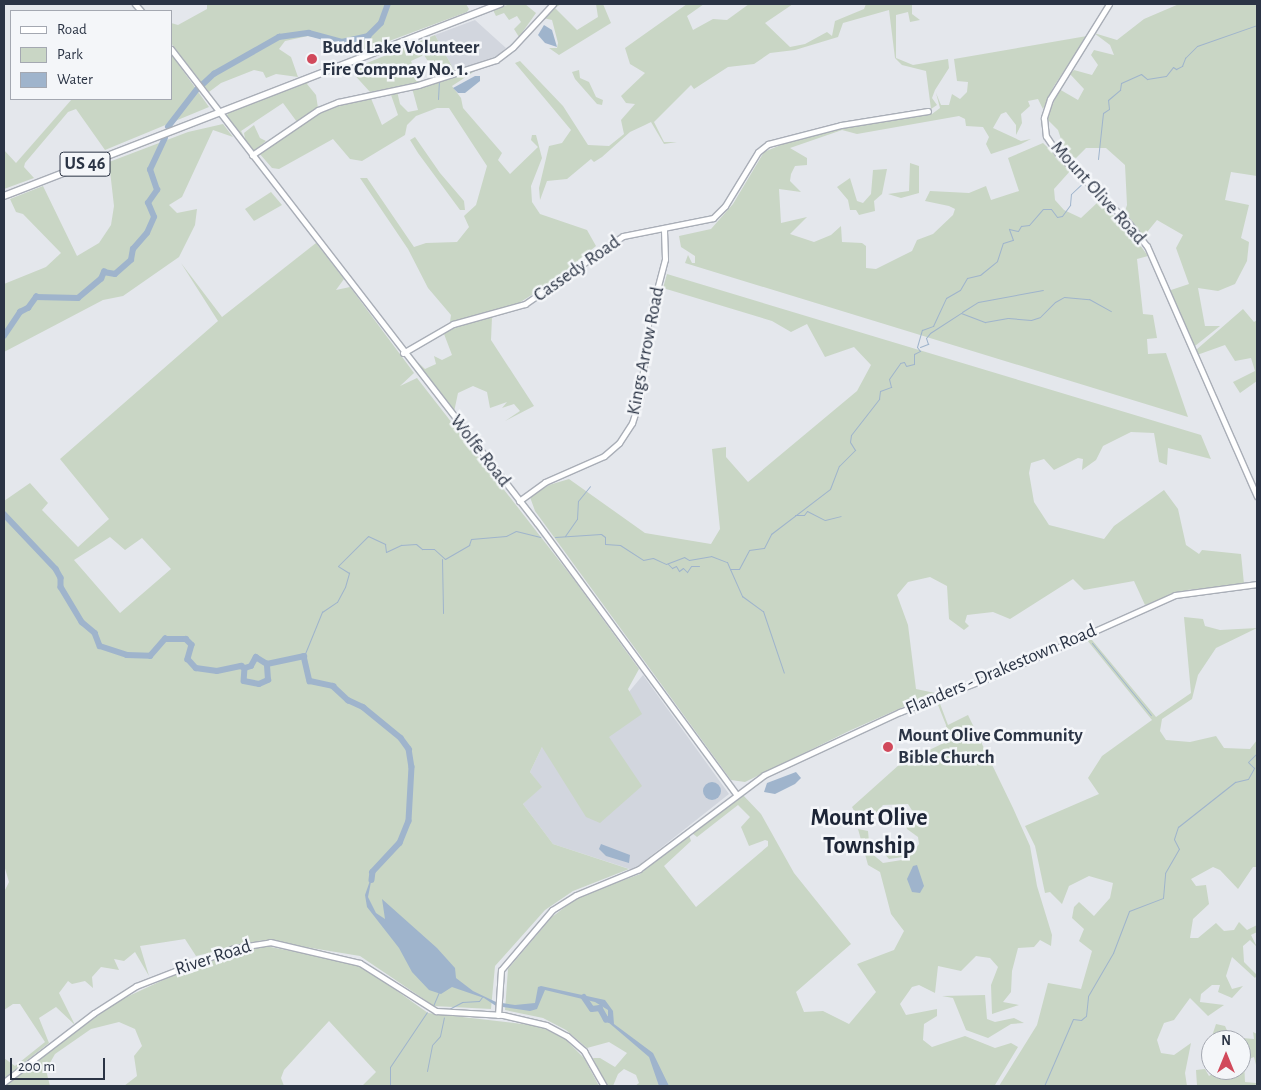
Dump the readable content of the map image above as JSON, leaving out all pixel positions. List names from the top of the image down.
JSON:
{
  "streets": {
    "main road": ["US 46"],
    "street": [
      "Mount Olive Road",
      "Cassedy Road",
      "Kings Arrow Road",
      "Wolfe Road",
      "Flanders - Drakestown Road",
      "River Road"
    ]
  },
  "crossings": [
    ["US 46", "Wolfe Road"],
    ["Cassedy Road", "Kings Arrow Road"],
    ["Cassedy Road", "Wolfe Road"],
    ["Kings Arrow Road", "Wolfe Road"],
    ["Wolfe Road", "Flanders - Drakestown Road"],
    ["Flanders - Drakestown Road", "River Road"]
  ],
  "districts": ["Mount Olive Township"],
  "places": ["Budd Lake Volunteer Fire Compnay No. 1.", "Mount Olive Community Bible Church"],
  "legend": ["Road", "Park", "Water"],
  "scale_bar": "200 m",
  "north": "top"
}
